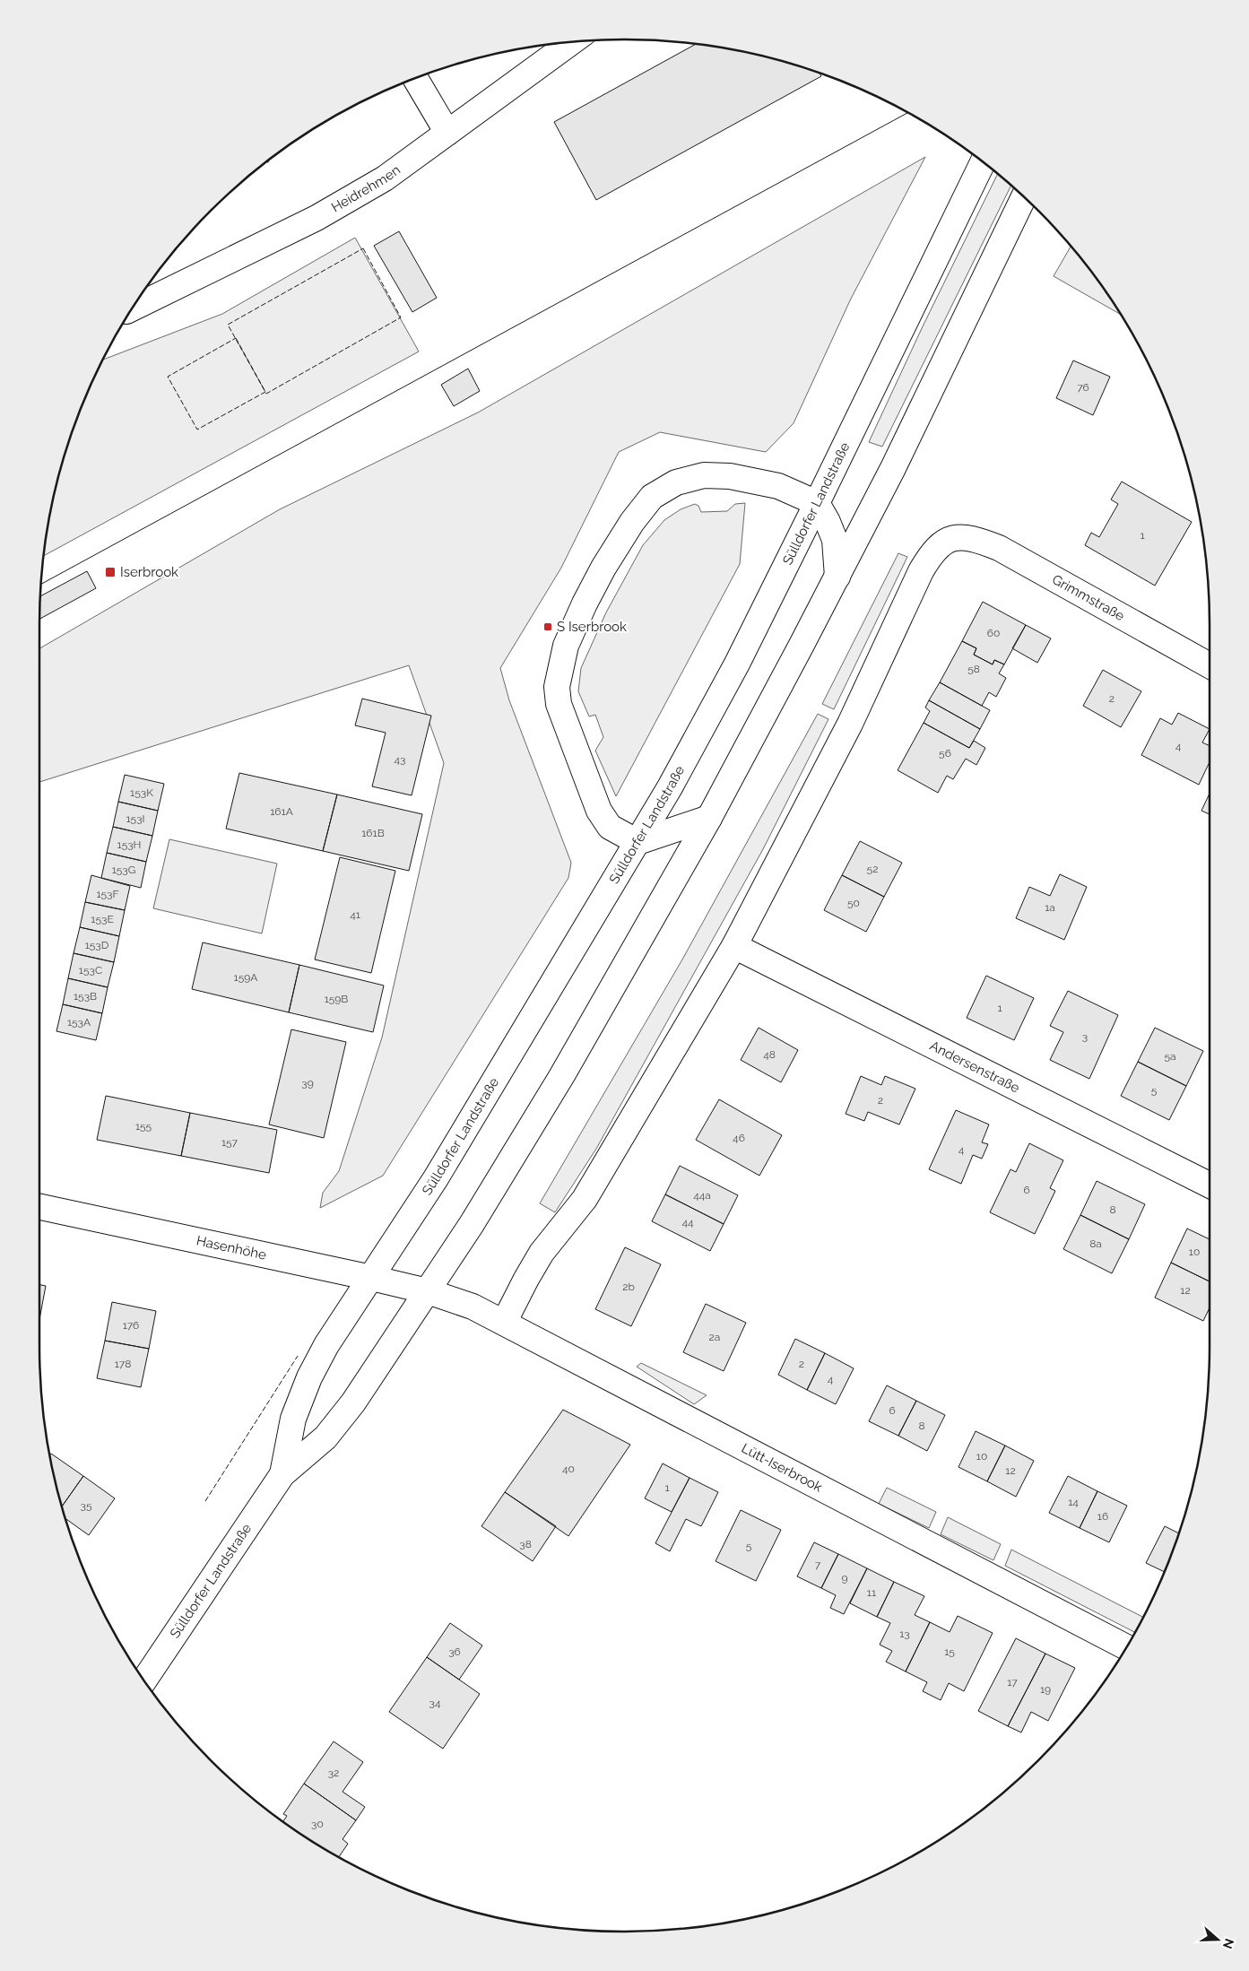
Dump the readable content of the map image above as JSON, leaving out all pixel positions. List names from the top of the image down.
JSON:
{
  "streets": {
    "street": [
      "Heidrehmen",
      "Sülldorfer Landstraße",
      "Grimmstraße",
      "Andersenstraße",
      "Hasenhöhe",
      "Lütt-Iserbrook"
    ]
  },
  "crossings": [
    ["Sülldorfer Landstraße", "Hasenhöhe"],
    ["Sülldorfer Landstraße", "Lütt-Iserbrook"],
    ["Grimmstraße", "Andersenstraße"],
    ["Hasenhöhe", "Lütt-Iserbrook"]
  ],
  "places": {
    "transit": ["Iserbrook", "S Iserbrook"]
  },
  "house_numbers": [
    "76",
    "1",
    "60",
    "58",
    "2",
    "4",
    "56",
    "43",
    "153K",
    "161A",
    "153I",
    "161B",
    "153H",
    "52",
    "153G",
    "153F",
    "50",
    "1a",
    "41",
    "153E",
    "153D",
    "153C",
    "159A",
    "153B",
    "159B",
    "1",
    "153A",
    "3",
    "48",
    "5a",
    "39",
    "5",
    "2",
    "155",
    "46",
    "157",
    "4",
    "6",
    "44a",
    "8",
    "44",
    "8a",
    "10",
    "2b",
    "12",
    "176",
    "2a",
    "178",
    "2",
    "4",
    "6",
    "8",
    "10",
    "40",
    "12",
    "1",
    "14",
    "35",
    "16",
    "38",
    "5",
    "7",
    "9",
    "11",
    "13",
    "36",
    "15",
    "17",
    "19",
    "34",
    "32",
    "30"
  ],
  "north": "right"
}
